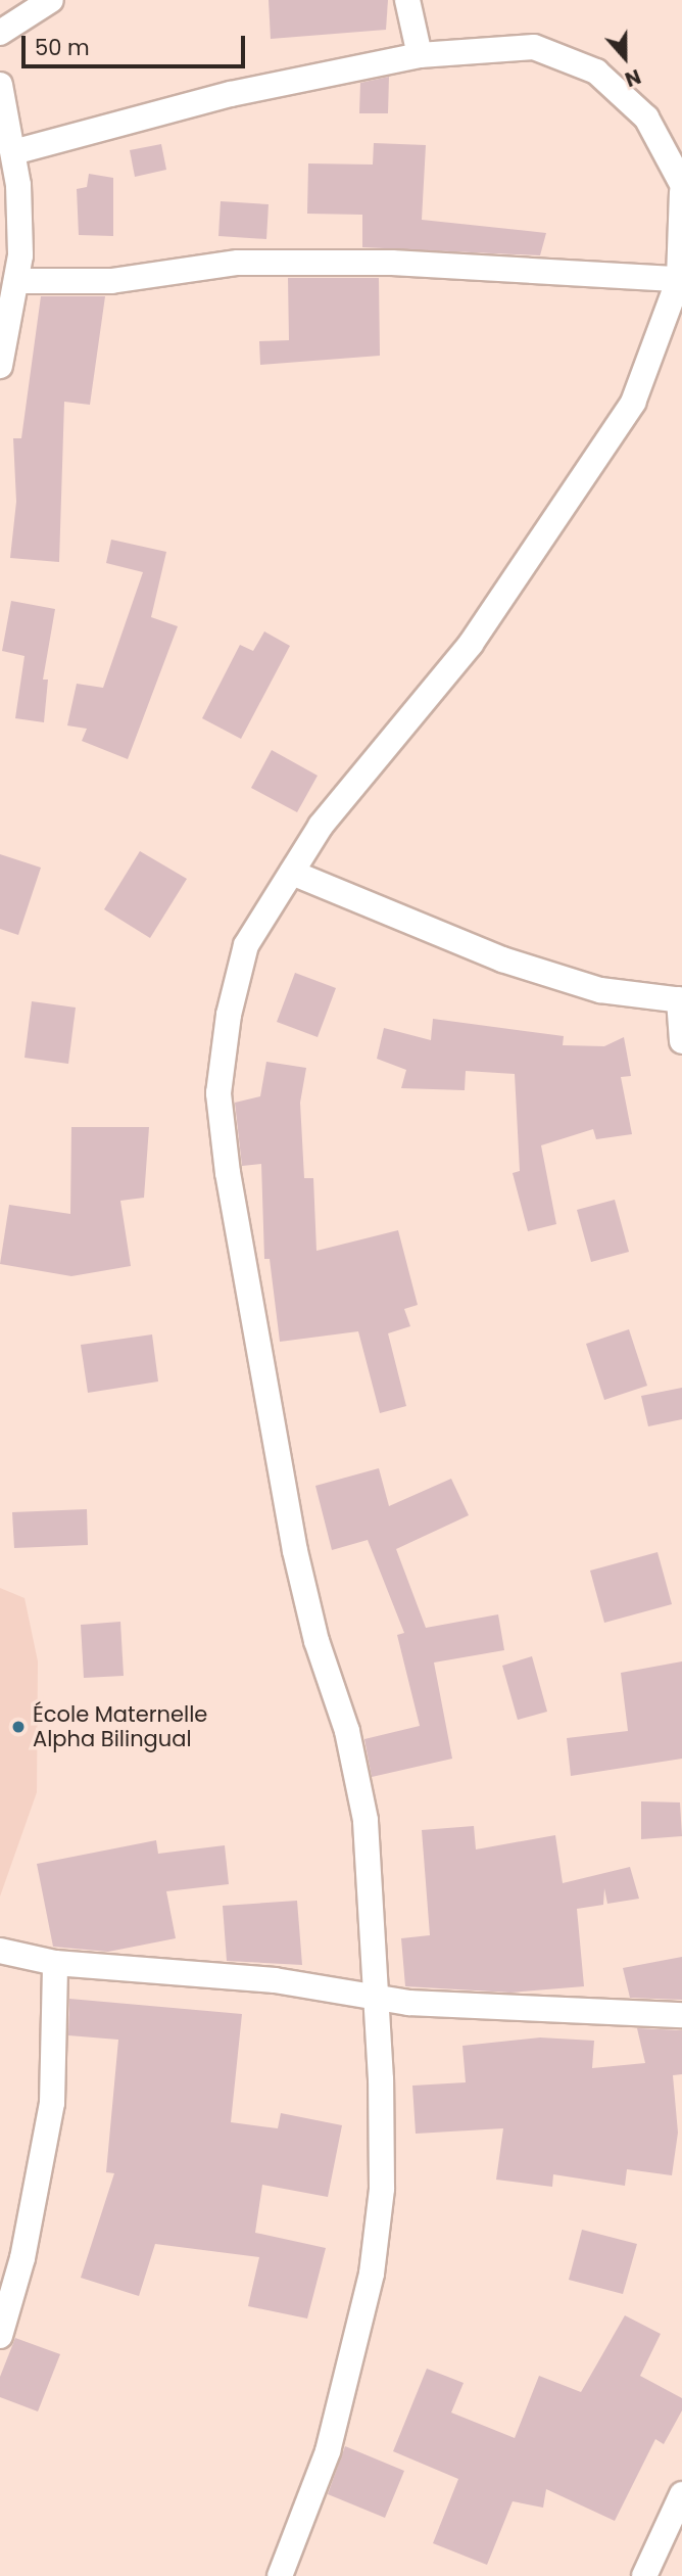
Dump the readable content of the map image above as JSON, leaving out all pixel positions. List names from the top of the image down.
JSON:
{
  "places": ["École Maternelle Alpha Bilingual"],
  "scale_bar": "50 m",
  "north": "bottom"
}
